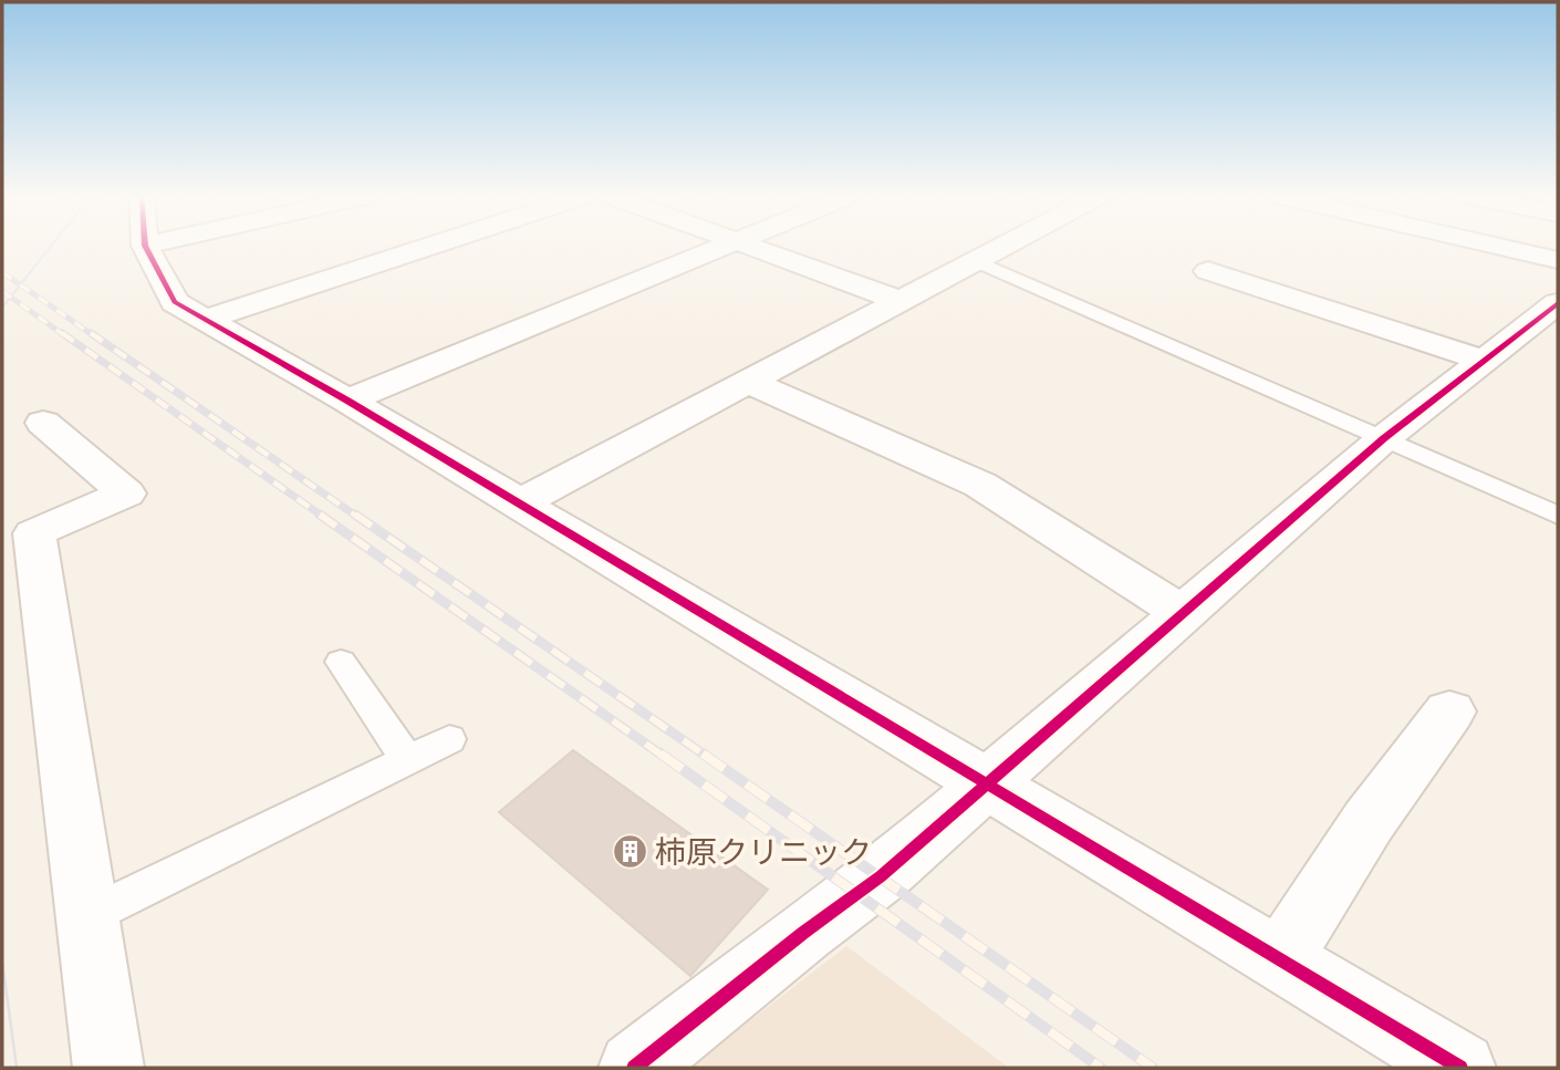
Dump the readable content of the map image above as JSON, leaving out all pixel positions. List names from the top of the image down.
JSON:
{
  "places": {
    "building": ["柿原クリニック"]
  }
}
